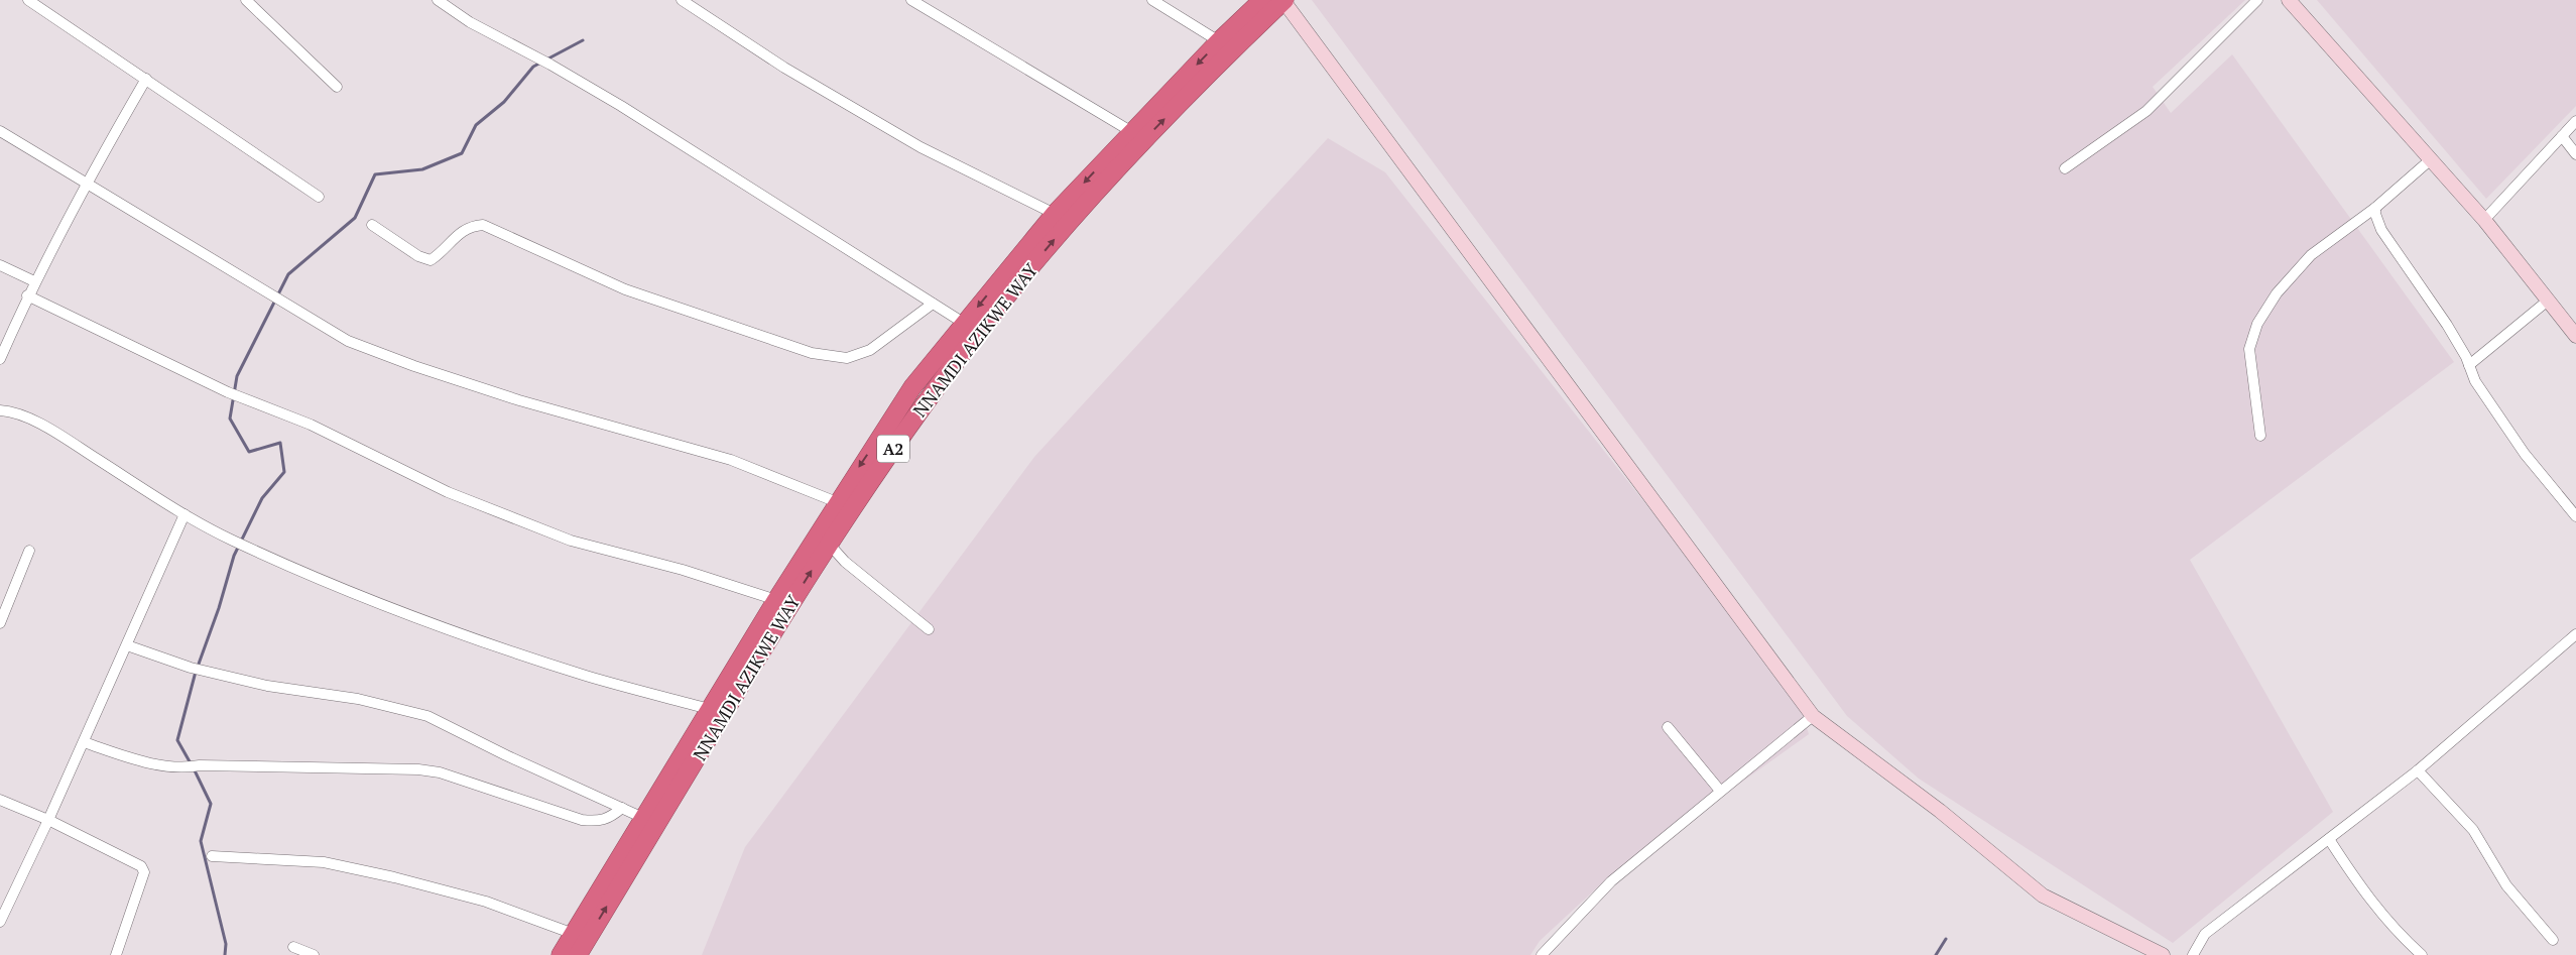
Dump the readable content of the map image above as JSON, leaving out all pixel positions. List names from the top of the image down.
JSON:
{
  "streets": {
    "highway": ["NNAMDI AZIKWE WAY", "A2"]
  }
}
